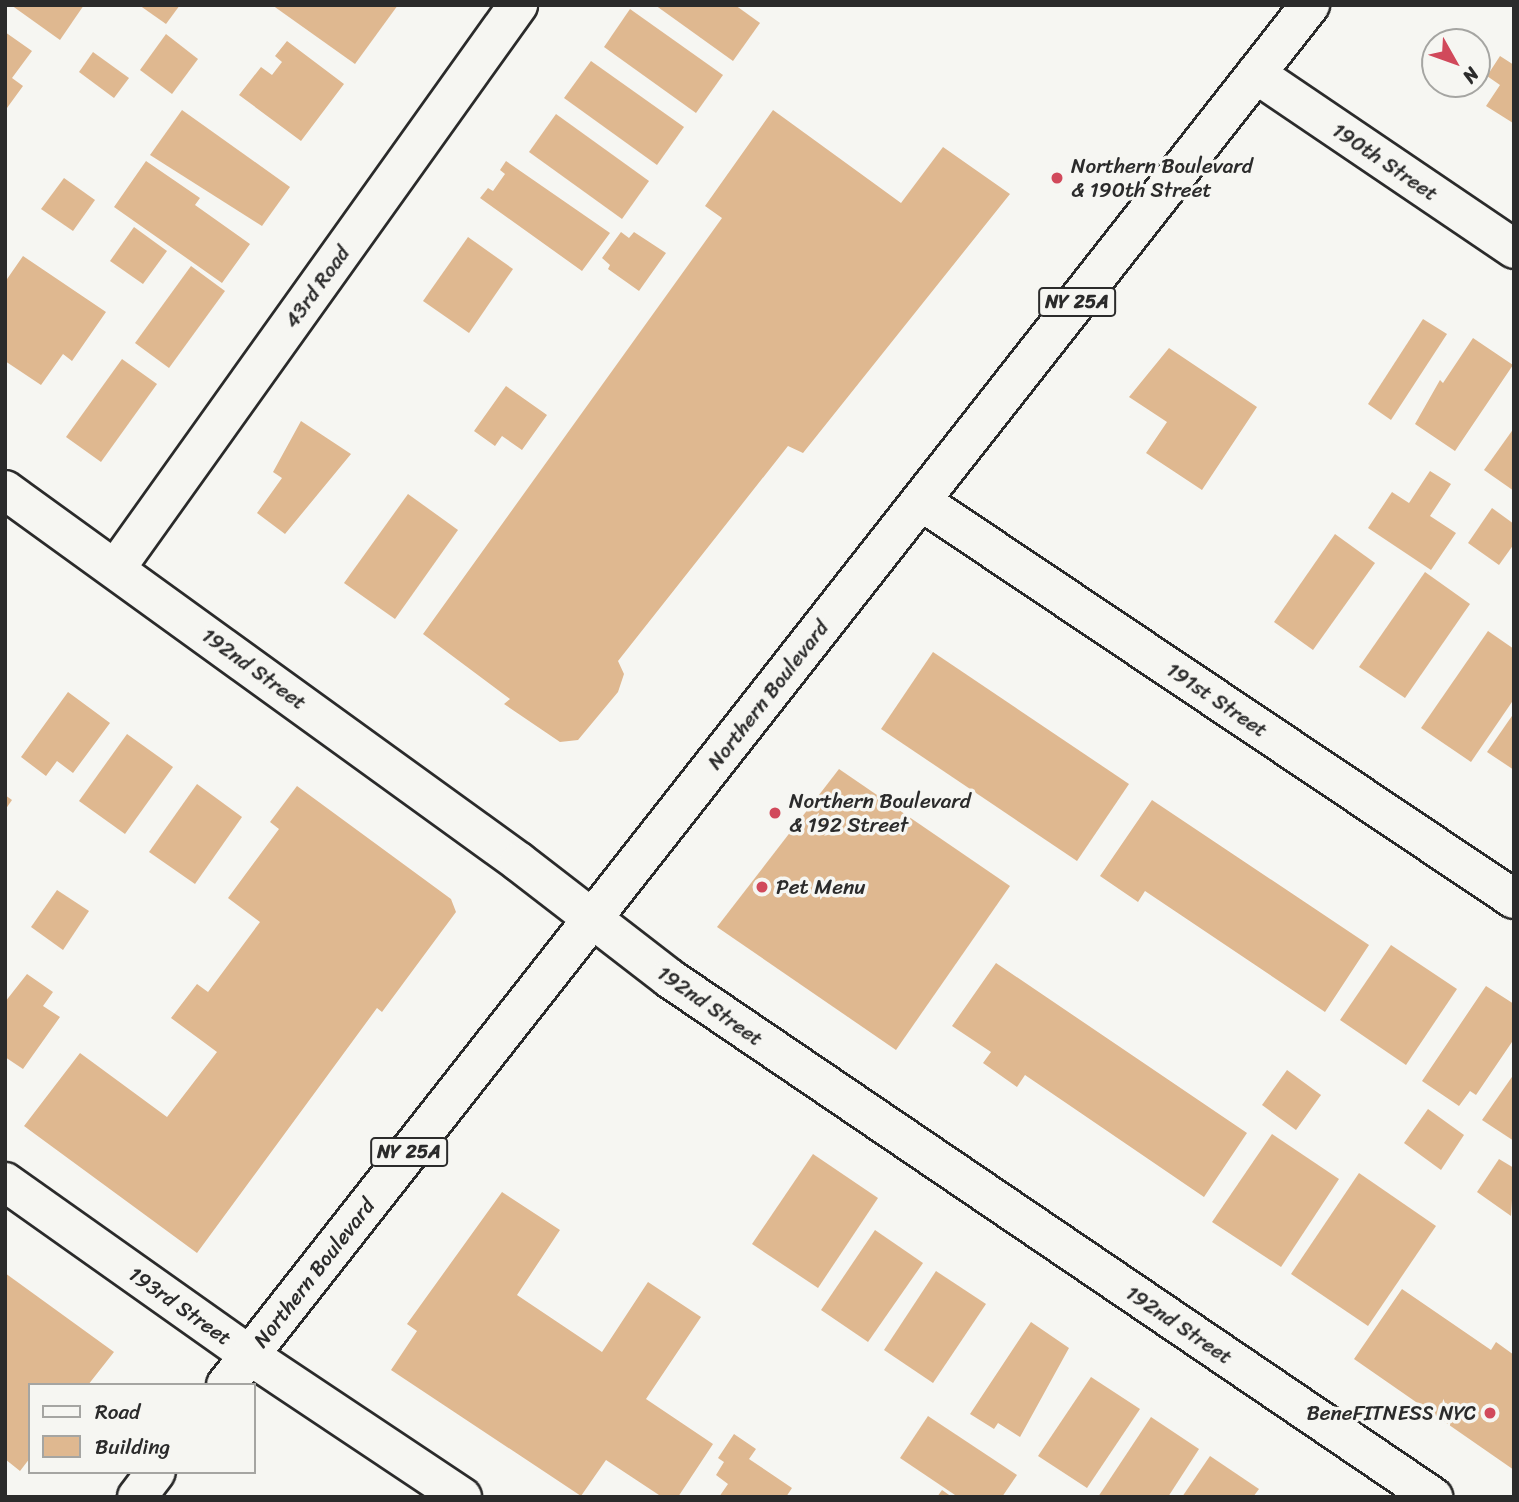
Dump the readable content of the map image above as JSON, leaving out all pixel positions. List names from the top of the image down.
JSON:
{
  "streets": {
    "street": [
      "190th Street",
      "43rd Road",
      "NY 25A",
      "192nd Street",
      "Northern Boulevard",
      "191st Street",
      "193rd Street"
    ]
  },
  "crossings": [
    ["190th Street", "Northern Boulevard"],
    ["43rd Road", "192nd Street"],
    ["192nd Street", "Northern Boulevard"],
    ["Northern Boulevard", "191st Street"],
    ["Northern Boulevard", "193rd Street"]
  ],
  "places": [
    "Northern Boulevard & 190th Street",
    "Northern Boulevard & 192 Street",
    "Pet Menu",
    "BeneFITNESS NYC"
  ],
  "legend": ["Road", "Building"],
  "north": "bottom right"
}
